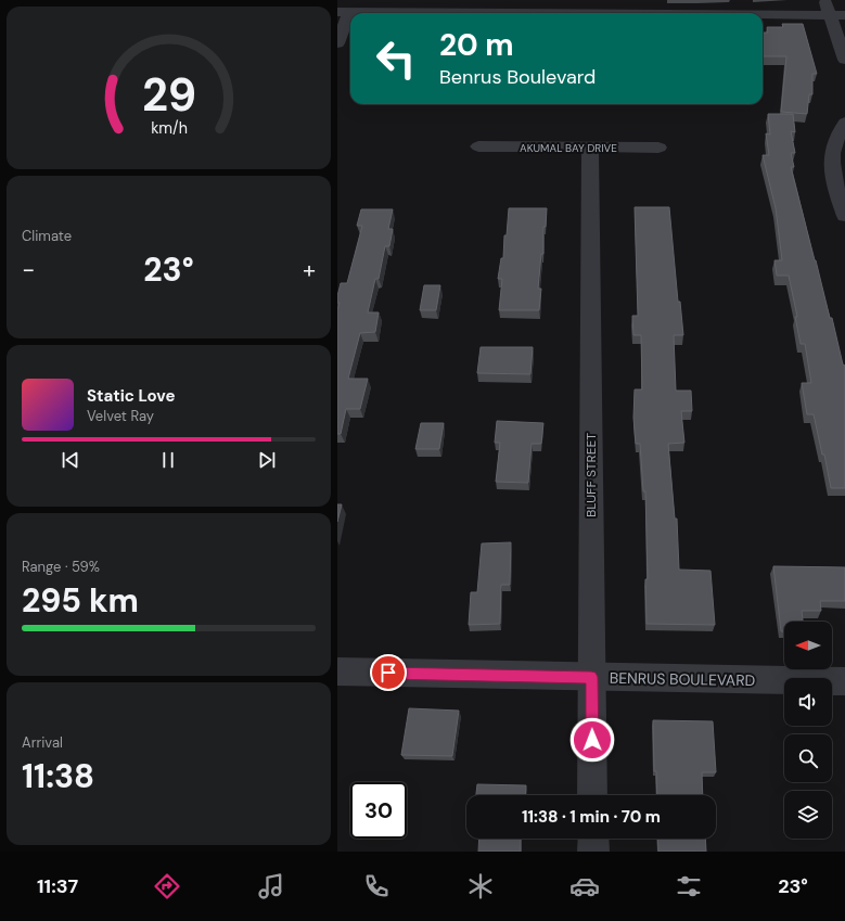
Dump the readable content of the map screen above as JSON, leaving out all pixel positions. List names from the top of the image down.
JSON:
{
  "streets": {
    "street": ["AKUMAL BAY DRIVE", "BLUFF STREET", "BENRUS BOULEVARD"]
  },
  "crossings": [
    ["AKUMAL BAY DRIVE", "BLUFF STREET"],
    ["BLUFF STREET", "BENRUS BOULEVARD"]
  ],
  "north": "left",
  "page": {
    "turn": ["20 m", "Benrus Boulevard"],
    "tile": [
      "Climate",
      ["Range · 59%", "295 km"],
      ["Arrival", "11:38"]
    ],
    "heat": ["−", "23°", "+"],
    "song": ["Static Love", "Velvet Ray"],
    "limit": "30",
    "trip": "11:38 · 1 min · 70 m",
    "tabs": ["11:37", "23°"],
    "gauge": ["29", "km/h"]
  }
}
